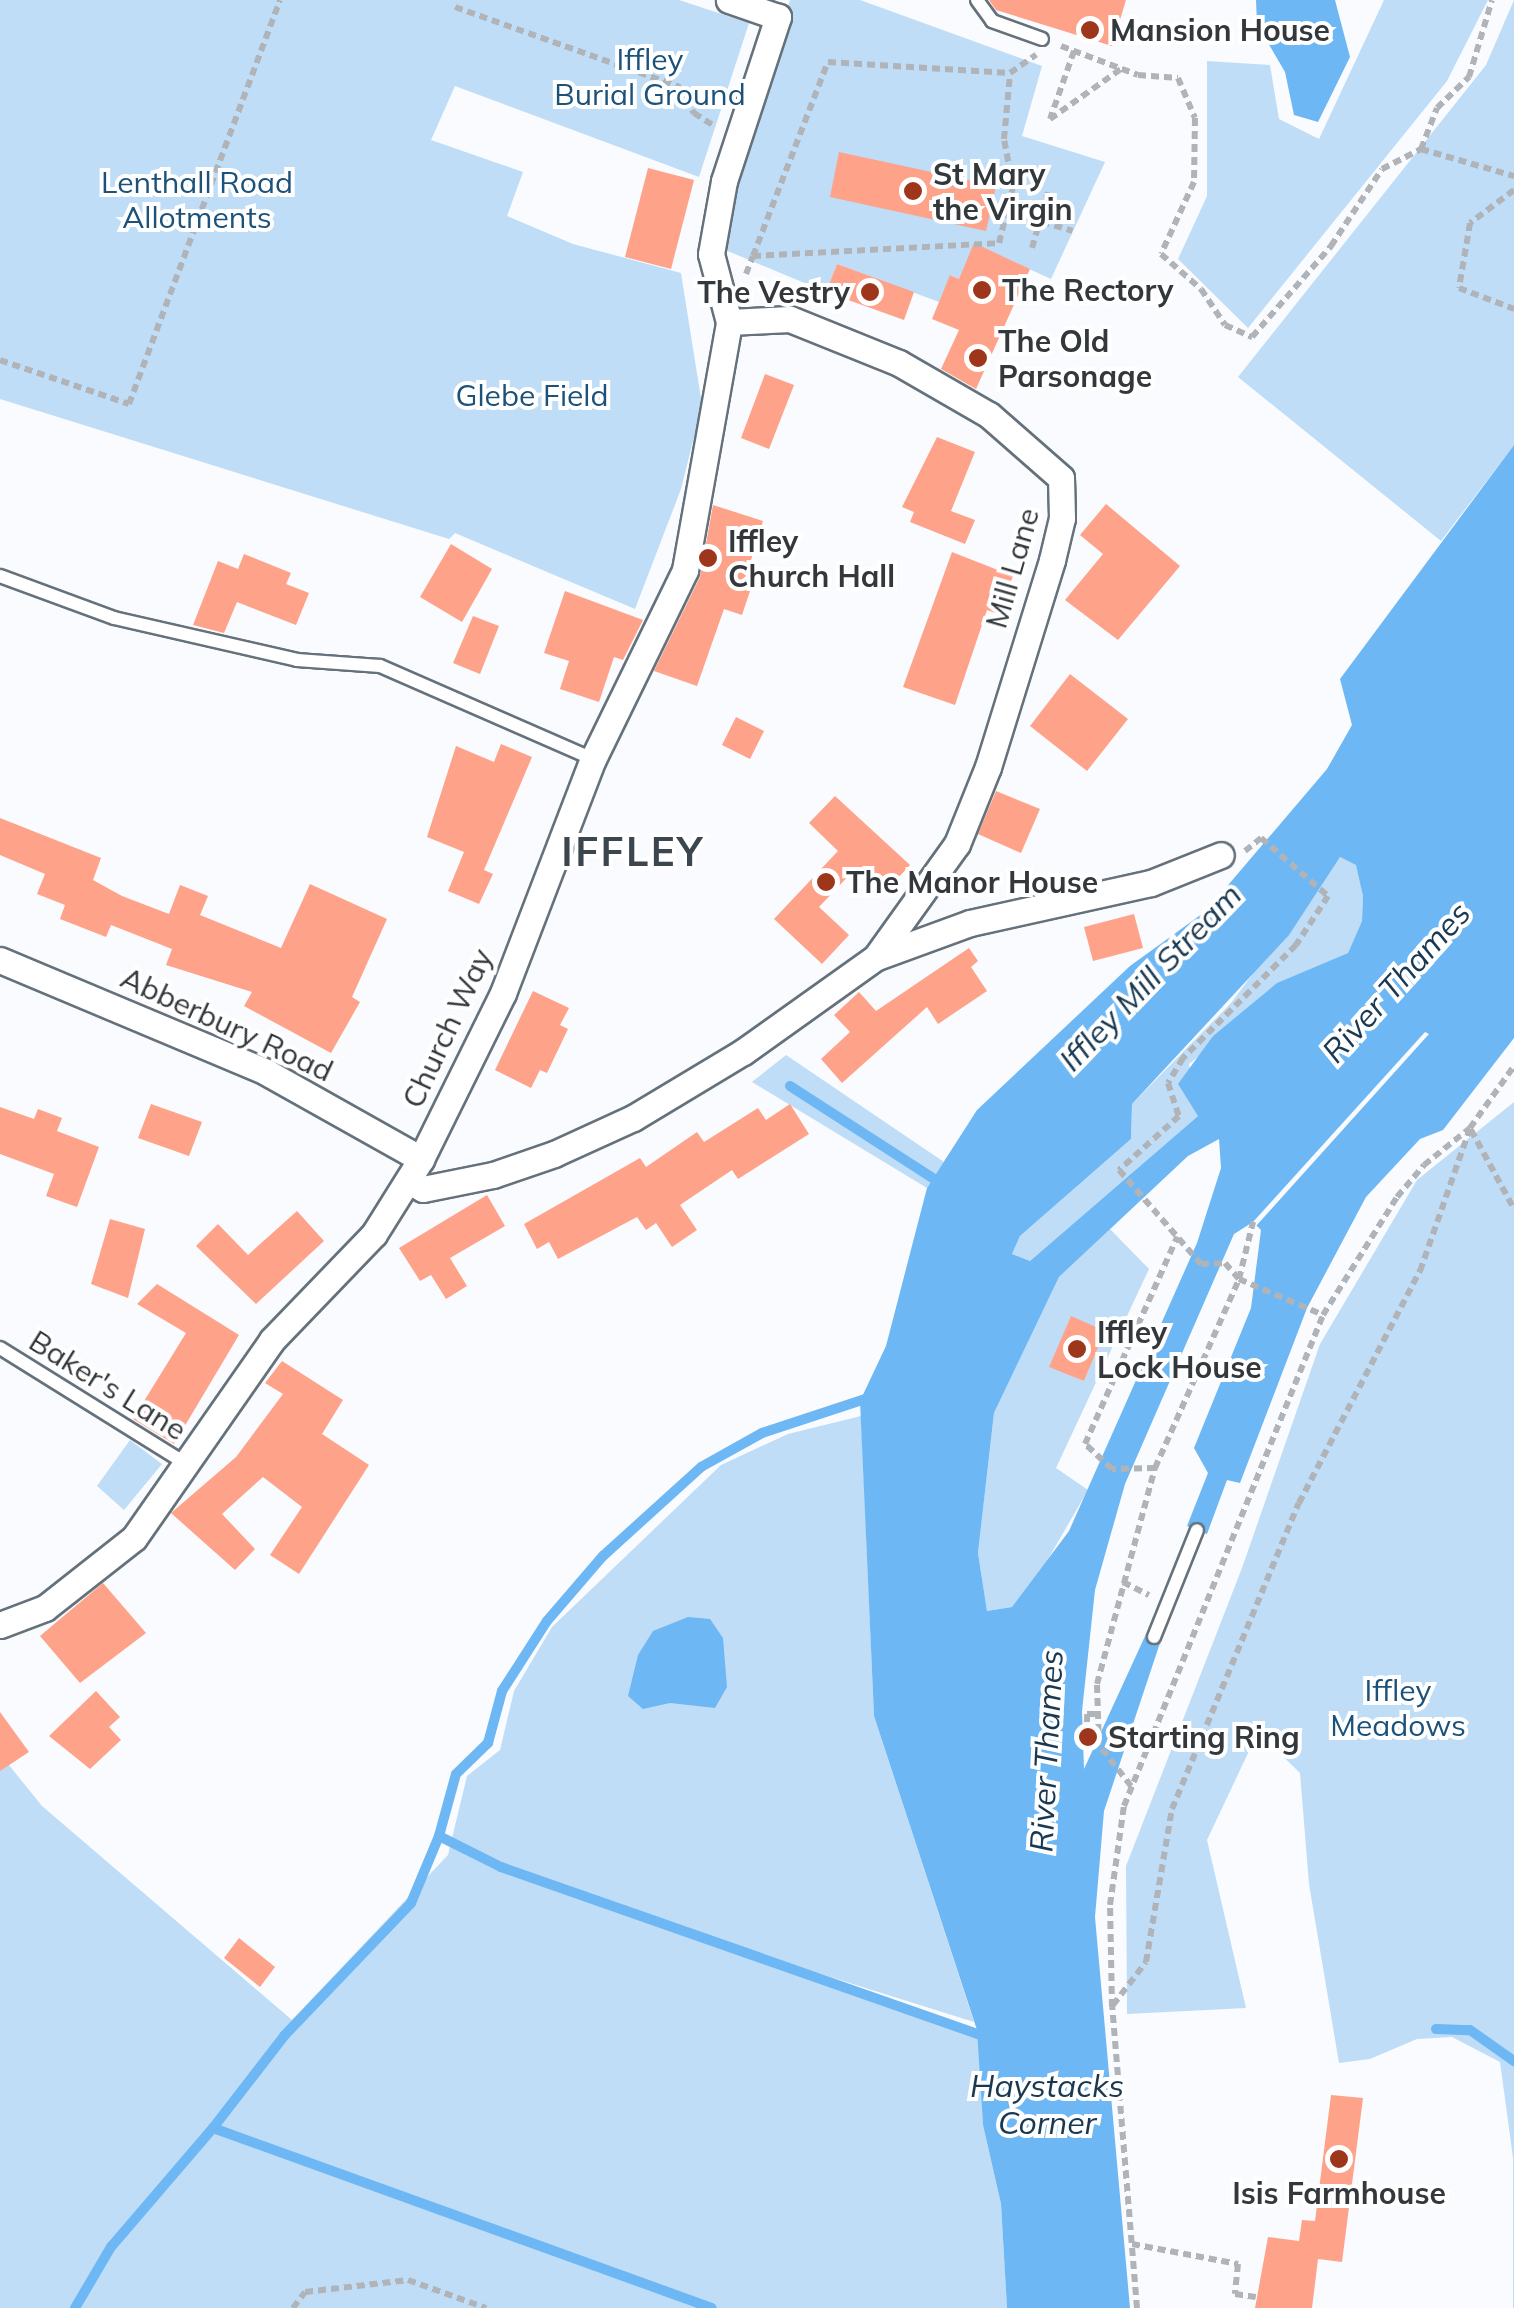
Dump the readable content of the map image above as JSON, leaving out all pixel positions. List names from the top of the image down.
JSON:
{
  "streets": {
    "street": ["Mill Lane", "Abberbury Road", "Church Way"],
    "lane": ["Baker's Lane"]
  },
  "crossings": [
    ["Mill Lane", "Abberbury Road"],
    ["Mill Lane", "Church Way"],
    ["Abberbury Road", "Church Way"],
    ["Church Way", "Baker's Lane"]
  ],
  "districts": ["IFFLEY"],
  "water": ["Iffley Mill Stream", "River Thames", "Haystacks Corner"],
  "parks": [
    "Iffley Burial Ground",
    "Lenthall Road Allotments",
    "Glebe Field",
    "Iffley Meadows"
  ],
  "places": [
    "Mansion House",
    "St Mary the Virgin",
    "The Rectory",
    "The Vestry",
    "The Old Parsonage",
    "Iffley Church Hall",
    "The Manor House",
    "Iffley Lock House",
    "Starting Ring",
    "Isis Farmhouse"
  ]
}
